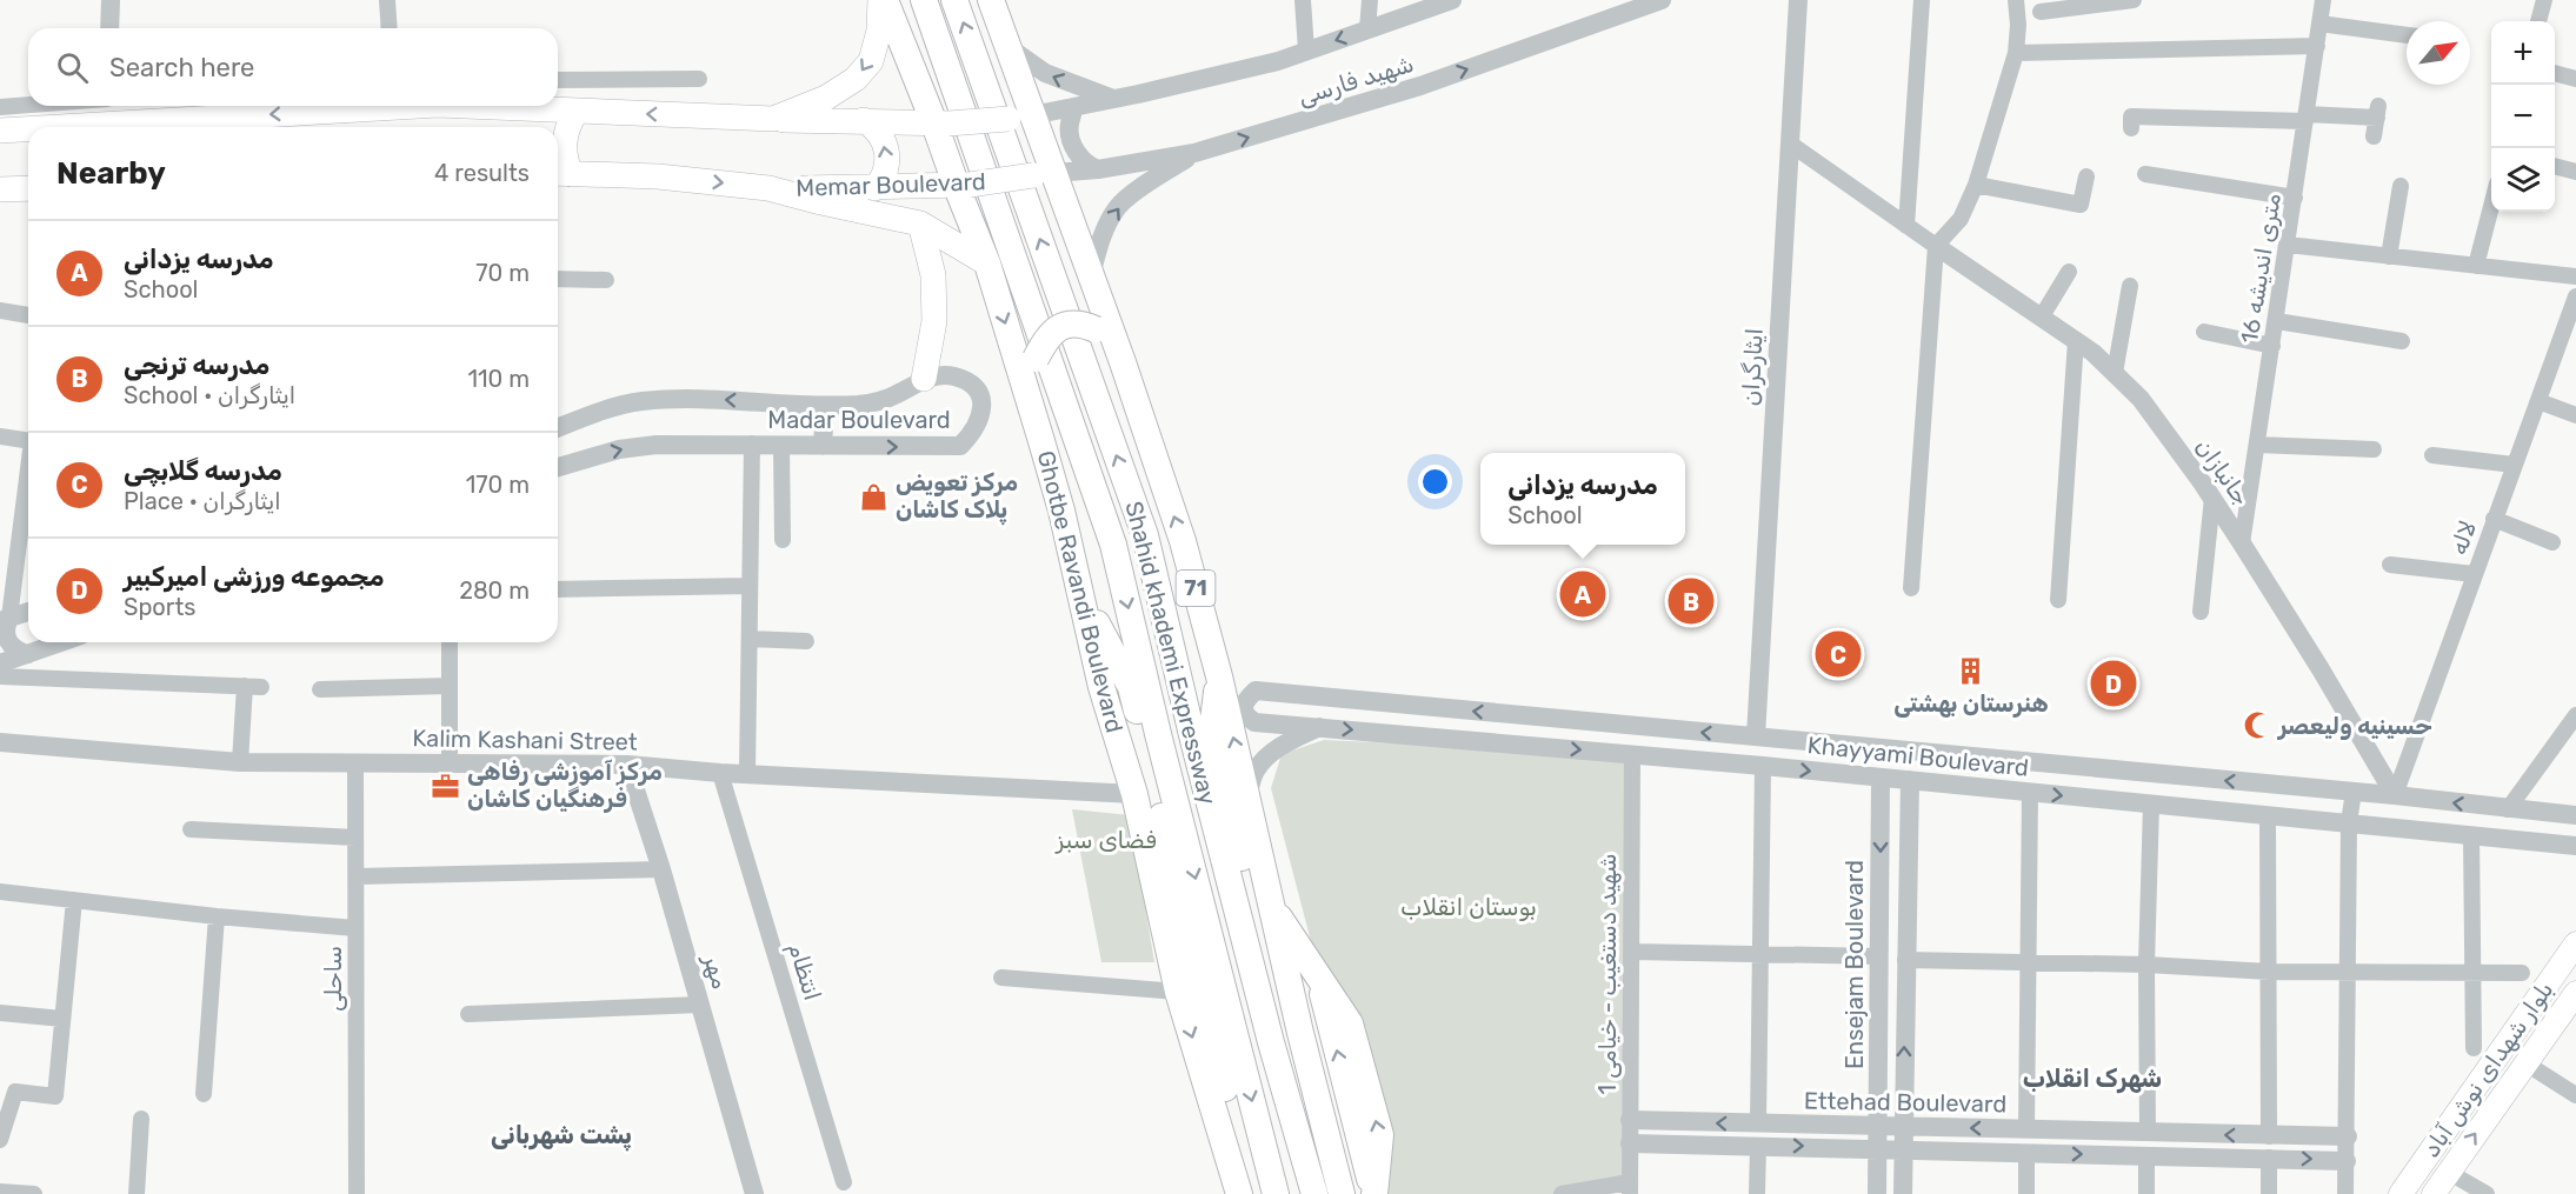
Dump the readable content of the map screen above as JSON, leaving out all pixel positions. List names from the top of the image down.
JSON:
{
  "streets": {
    "highway": ["71", "Ghotbe Ravandi Boulevard", "Shahid khademi Expressway"],
    "main road": ["Memar Boulevard", "بلوار شهدای نوش آباد"],
    "street": [
      "شهید فارسی",
      "16 متری اندیشه",
      "ایثارگران",
      "Madar Boulevard",
      "جانبازان",
      "لاله",
      "Kalim Kashani Street",
      "Khayyami Boulevard",
      "Ensejam Boulevard",
      "مهر",
      "انتظام",
      "شهید دستغیب - خیامی 1",
      "ساحلی",
      "Ettehad Boulevard"
    ]
  },
  "crossings": [
    ["شهید فارسی", "Memar Boulevard"],
    ["شهید فارسی", "71"],
    ["Memar Boulevard", "71"],
    ["Memar Boulevard", "Ghotbe Ravandi Boulevard"],
    ["16 متری اندیشه", "جانبازان"],
    ["ایثارگران", "Khayyami Boulevard"],
    ["جانبازان", "لاله"],
    ["جانبازان", "Khayyami Boulevard"],
    ["لاله", "Khayyami Boulevard"],
    ["Ghotbe Ravandi Boulevard", "Kalim Kashani Street"],
    ["Kalim Kashani Street", "مهر"],
    ["Kalim Kashani Street", "انتظام"],
    ["Kalim Kashani Street", "ساحلی"],
    ["Khayyami Boulevard", "Ensejam Boulevard"],
    ["Khayyami Boulevard", "شهید دستغیب - خیامی 1"],
    ["Ensejam Boulevard", "Ettehad Boulevard"],
    ["شهید دستغیب - خیامی 1", "Ettehad Boulevard"]
  ],
  "districts": ["شهرک انقلاب", "پشت شهربانی"],
  "parks": ["فضای سبز", "بوستان انقلاب"],
  "places": {
    "shop": ["مرکز تعویض پلاک کاشان"],
    "building": ["هنرستان بهشتی"],
    "mosque": ["حسینیه ولیعصر"],
    "office": ["مرکز آموزشی رفاهی فرهنگیان کاشان"]
  },
  "north": "top right",
  "page": {
    "map_buttons": ["+", "−"],
    "search": "Search here",
    "heading": ["Nearby", "4 results"],
    "list": [
      {
        "mark": "A",
        "name": "مدرسه یزدانی",
        "note": "School",
        "value": "70 m"
      },
      {
        "mark": "B",
        "name": "مدرسه ترنجی",
        "note": "School · ایثارگران",
        "value": "110 m"
      },
      {
        "mark": "C",
        "name": "مدرسه گلابچی",
        "note": "Place · ایثارگران",
        "value": "170 m"
      },
      {
        "mark": "D",
        "name": "مجموعه ورزشی امیرکبیر",
        "note": "Sports",
        "value": "280 m"
      }
    ],
    "popup": ["مدرسه یزدانی", "School"],
    "pins": [
      "A",
      "B",
      "C",
      "D"
    ]
  }
}
